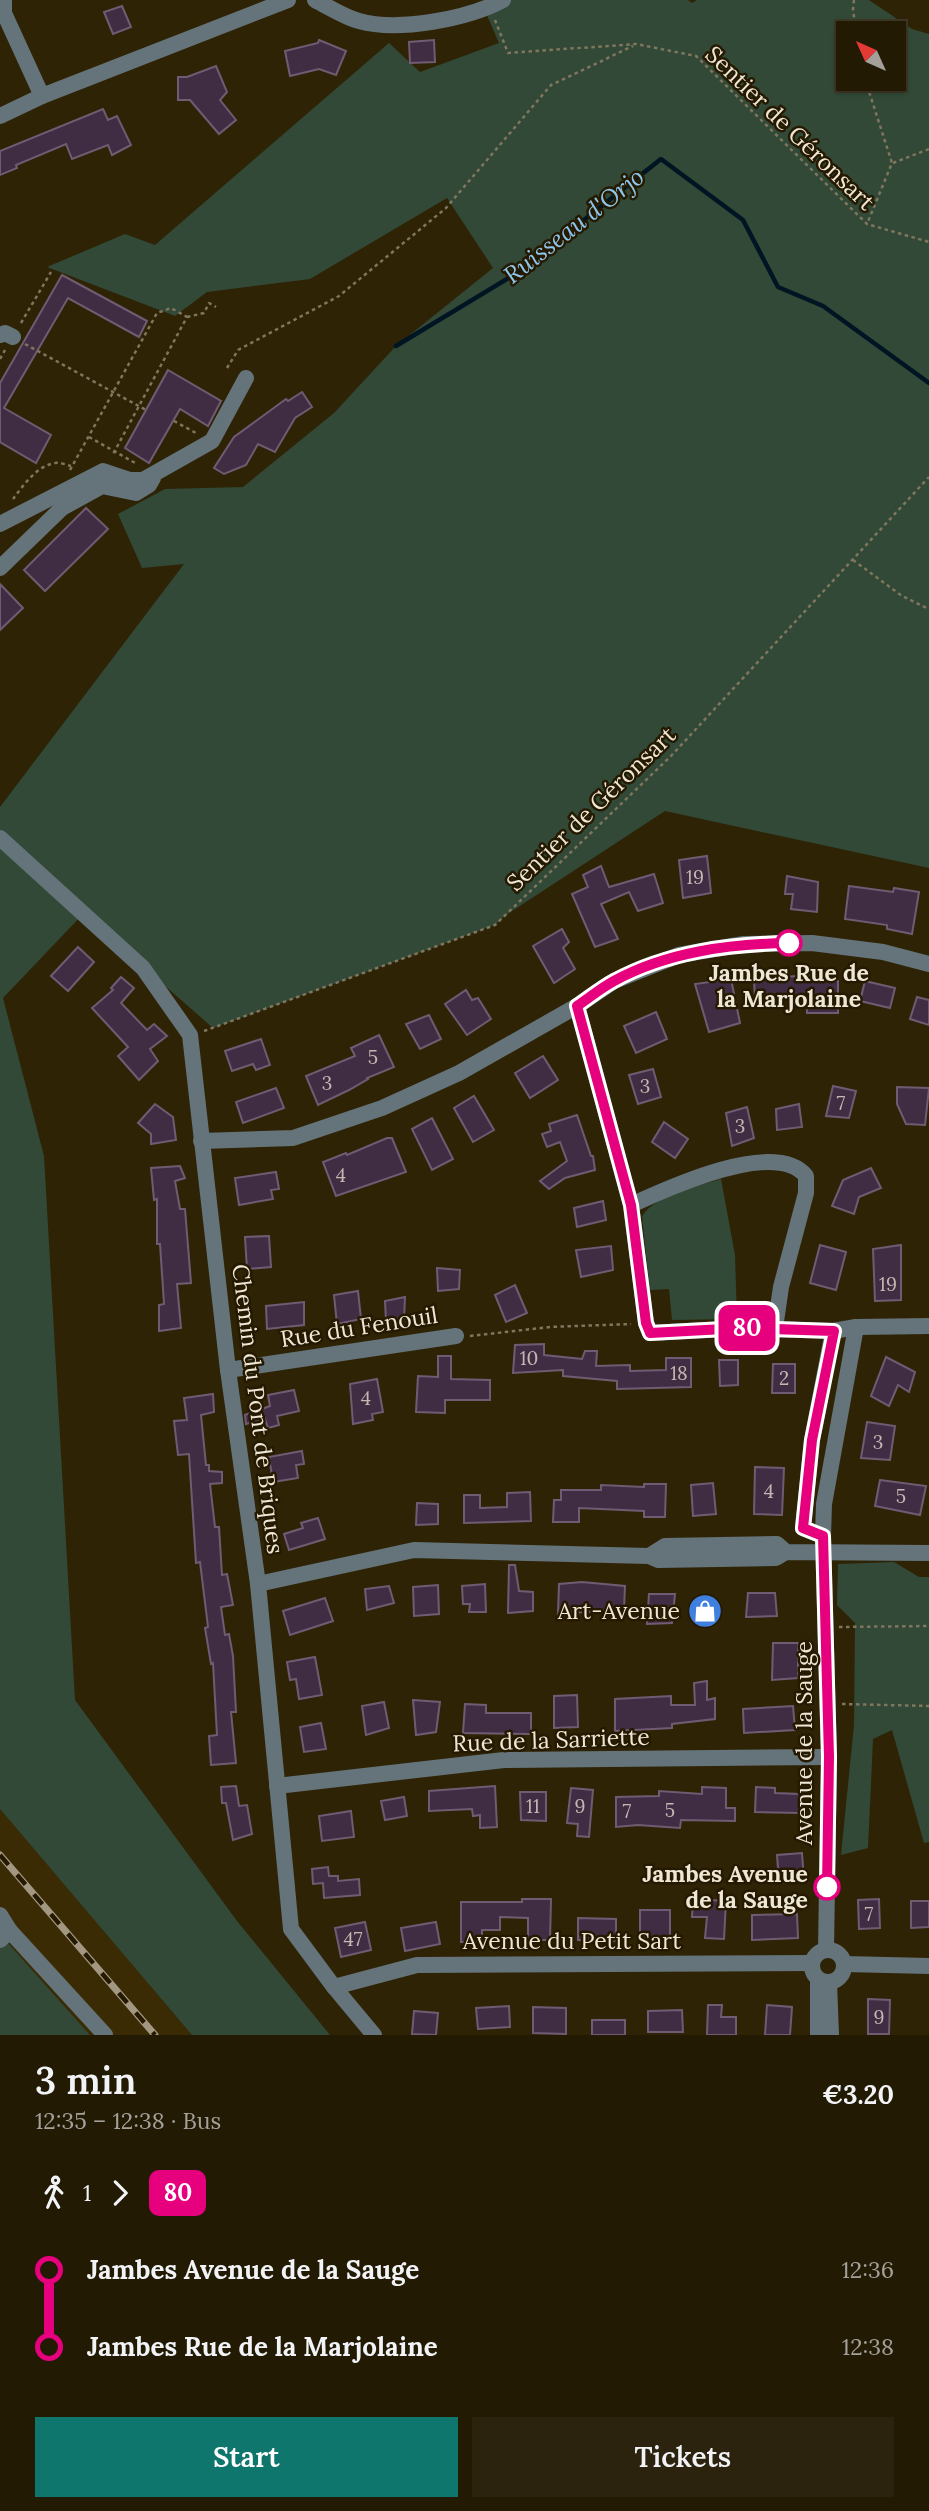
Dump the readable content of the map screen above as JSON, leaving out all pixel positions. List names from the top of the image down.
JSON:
{
  "streets": {
    "street": [
      "Rue du Fenouil",
      "Chemin du Pont de Briques",
      "Rue de la Sarriette",
      "Avenue de la Sauge",
      "Avenue du Petit Sart"
    ],
    "path": ["Sentier de Géronsart"]
  },
  "crossings": [
    ["Sentier de Géronsart", "Chemin du Pont de Briques"],
    ["Rue du Fenouil", "Chemin du Pont de Briques"],
    ["Chemin du Pont de Briques", "Rue de la Sarriette"],
    ["Chemin du Pont de Briques", "Avenue du Petit Sart"],
    ["Rue de la Sarriette", "Avenue de la Sauge"],
    ["Avenue de la Sauge", "Avenue du Petit Sart"]
  ],
  "water": ["Ruisseau d'Orjo"],
  "places": {
    "other": ["Jambes Rue de la Marjolaine", "Jambes Avenue de la Sauge"],
    "shop": ["Art-Avenue"]
  },
  "lines": ["bus line 80"],
  "house_numbers": [
    "19",
    "5",
    "3",
    "3",
    "7",
    "3",
    "4",
    "19",
    "10",
    "18",
    "2",
    "4",
    "3",
    "4",
    "5",
    "11",
    "9",
    "5",
    "7",
    "7",
    "47",
    "9"
  ],
  "north": "top left",
  "page": {
    "on_map": "80",
    "heading": ["3 min", "12:35 – 12:38 · Bus", "€3.20"],
    "legs": ["1", "80"],
    "list": [
      {
        "name": "Jambes Avenue de la Sauge",
        "value": "12:36"
      },
      {
        "name": "Jambes Rue de la Marjolaine",
        "value": "12:38"
      }
    ],
    "buttons": ["Start", "Tickets"]
  }
}
